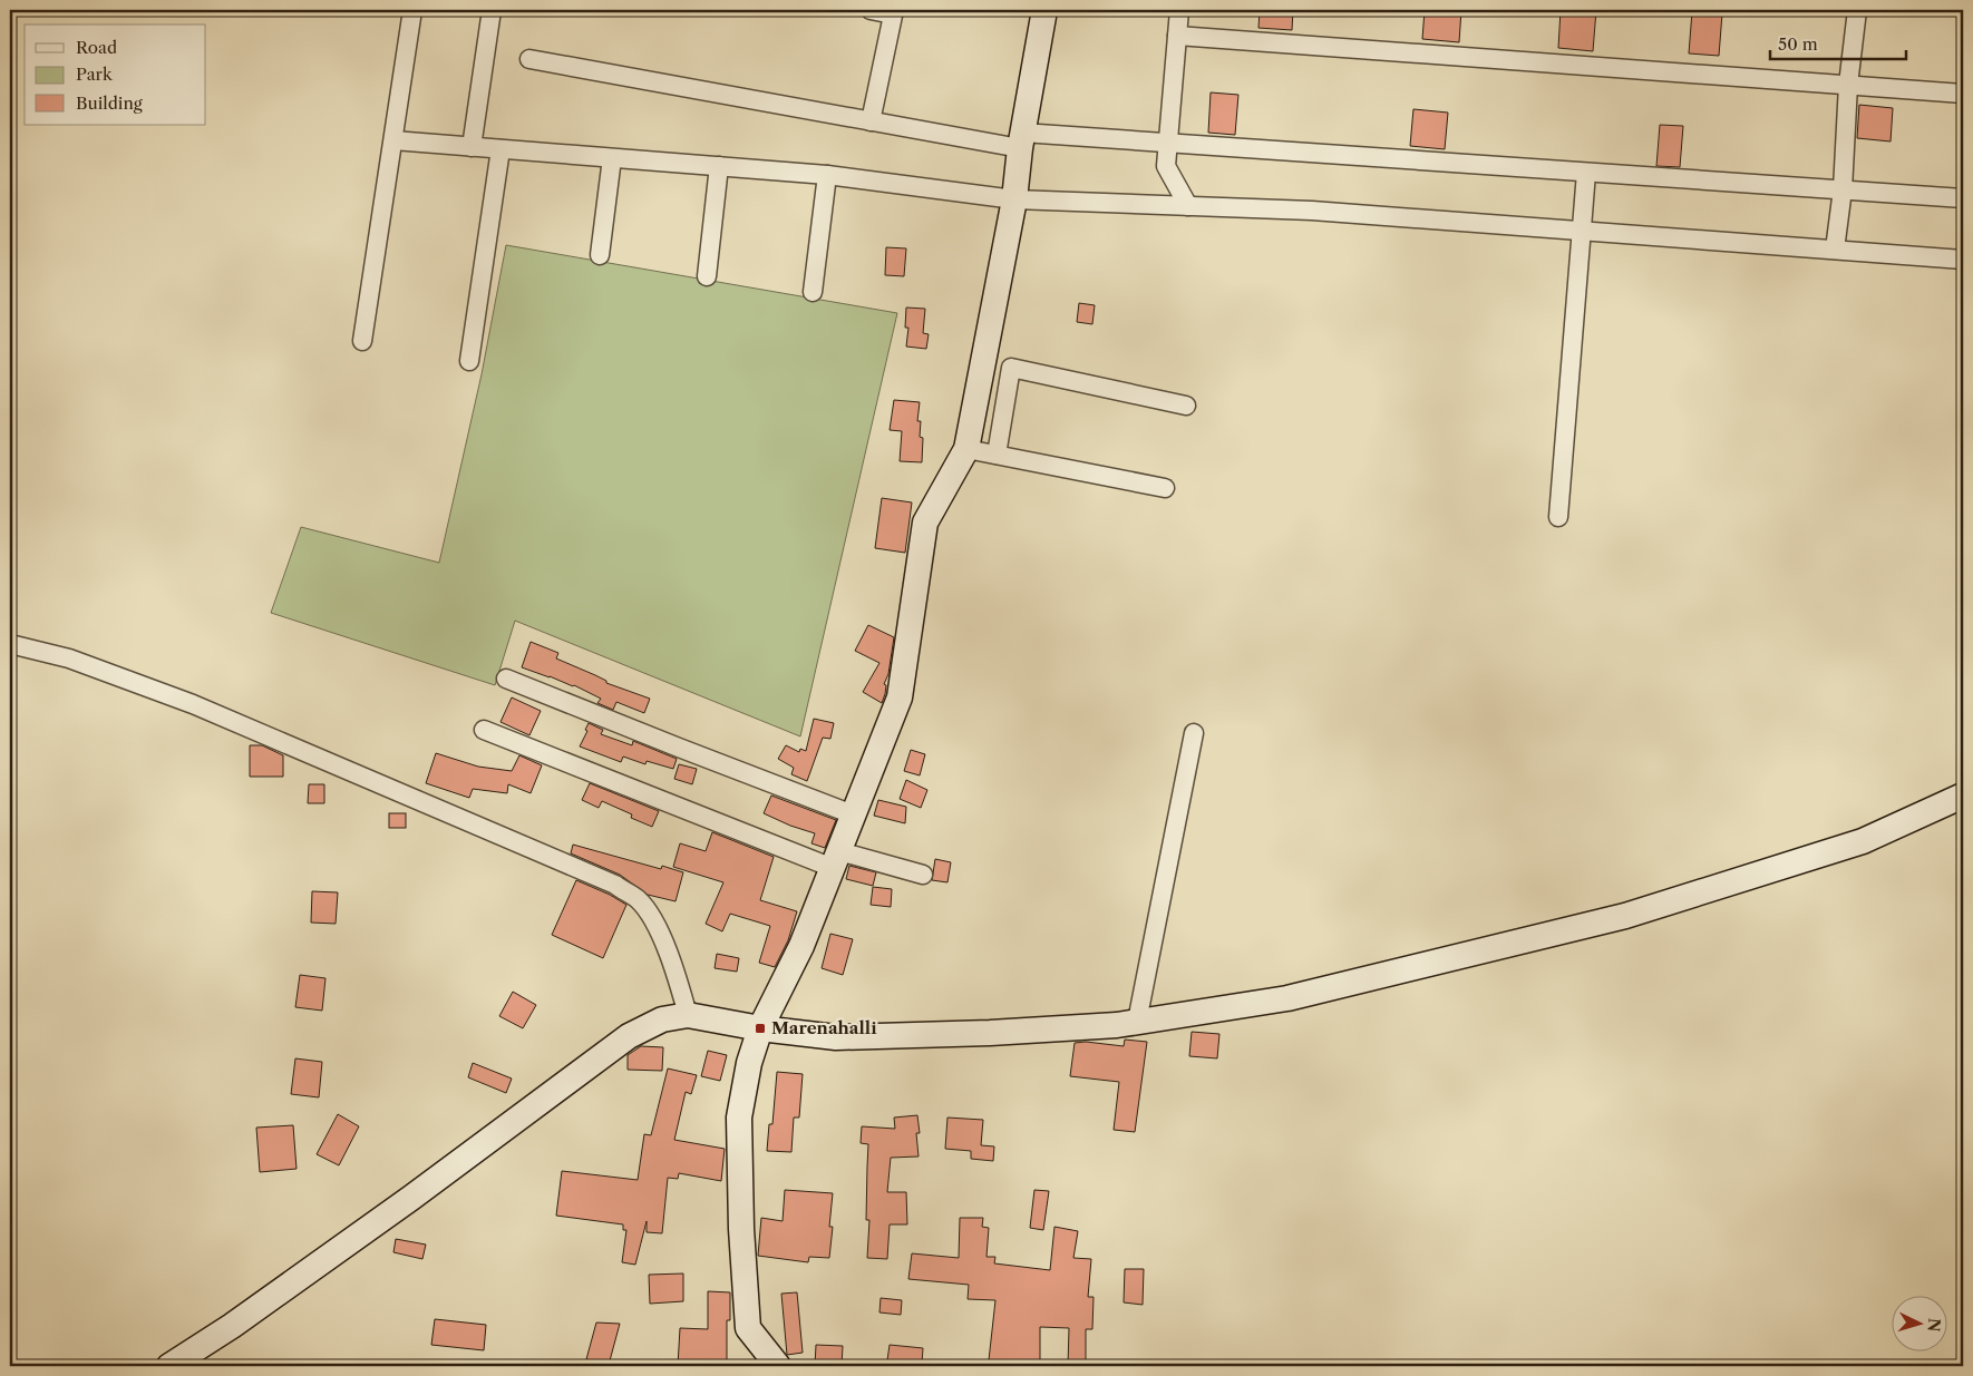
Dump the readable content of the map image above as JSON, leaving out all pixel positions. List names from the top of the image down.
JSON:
{
  "places": {
    "transit": ["Marenahalli"]
  },
  "legend": ["Road", "Park", "Building"],
  "scale_bar": "50 m",
  "north": "right"
}
